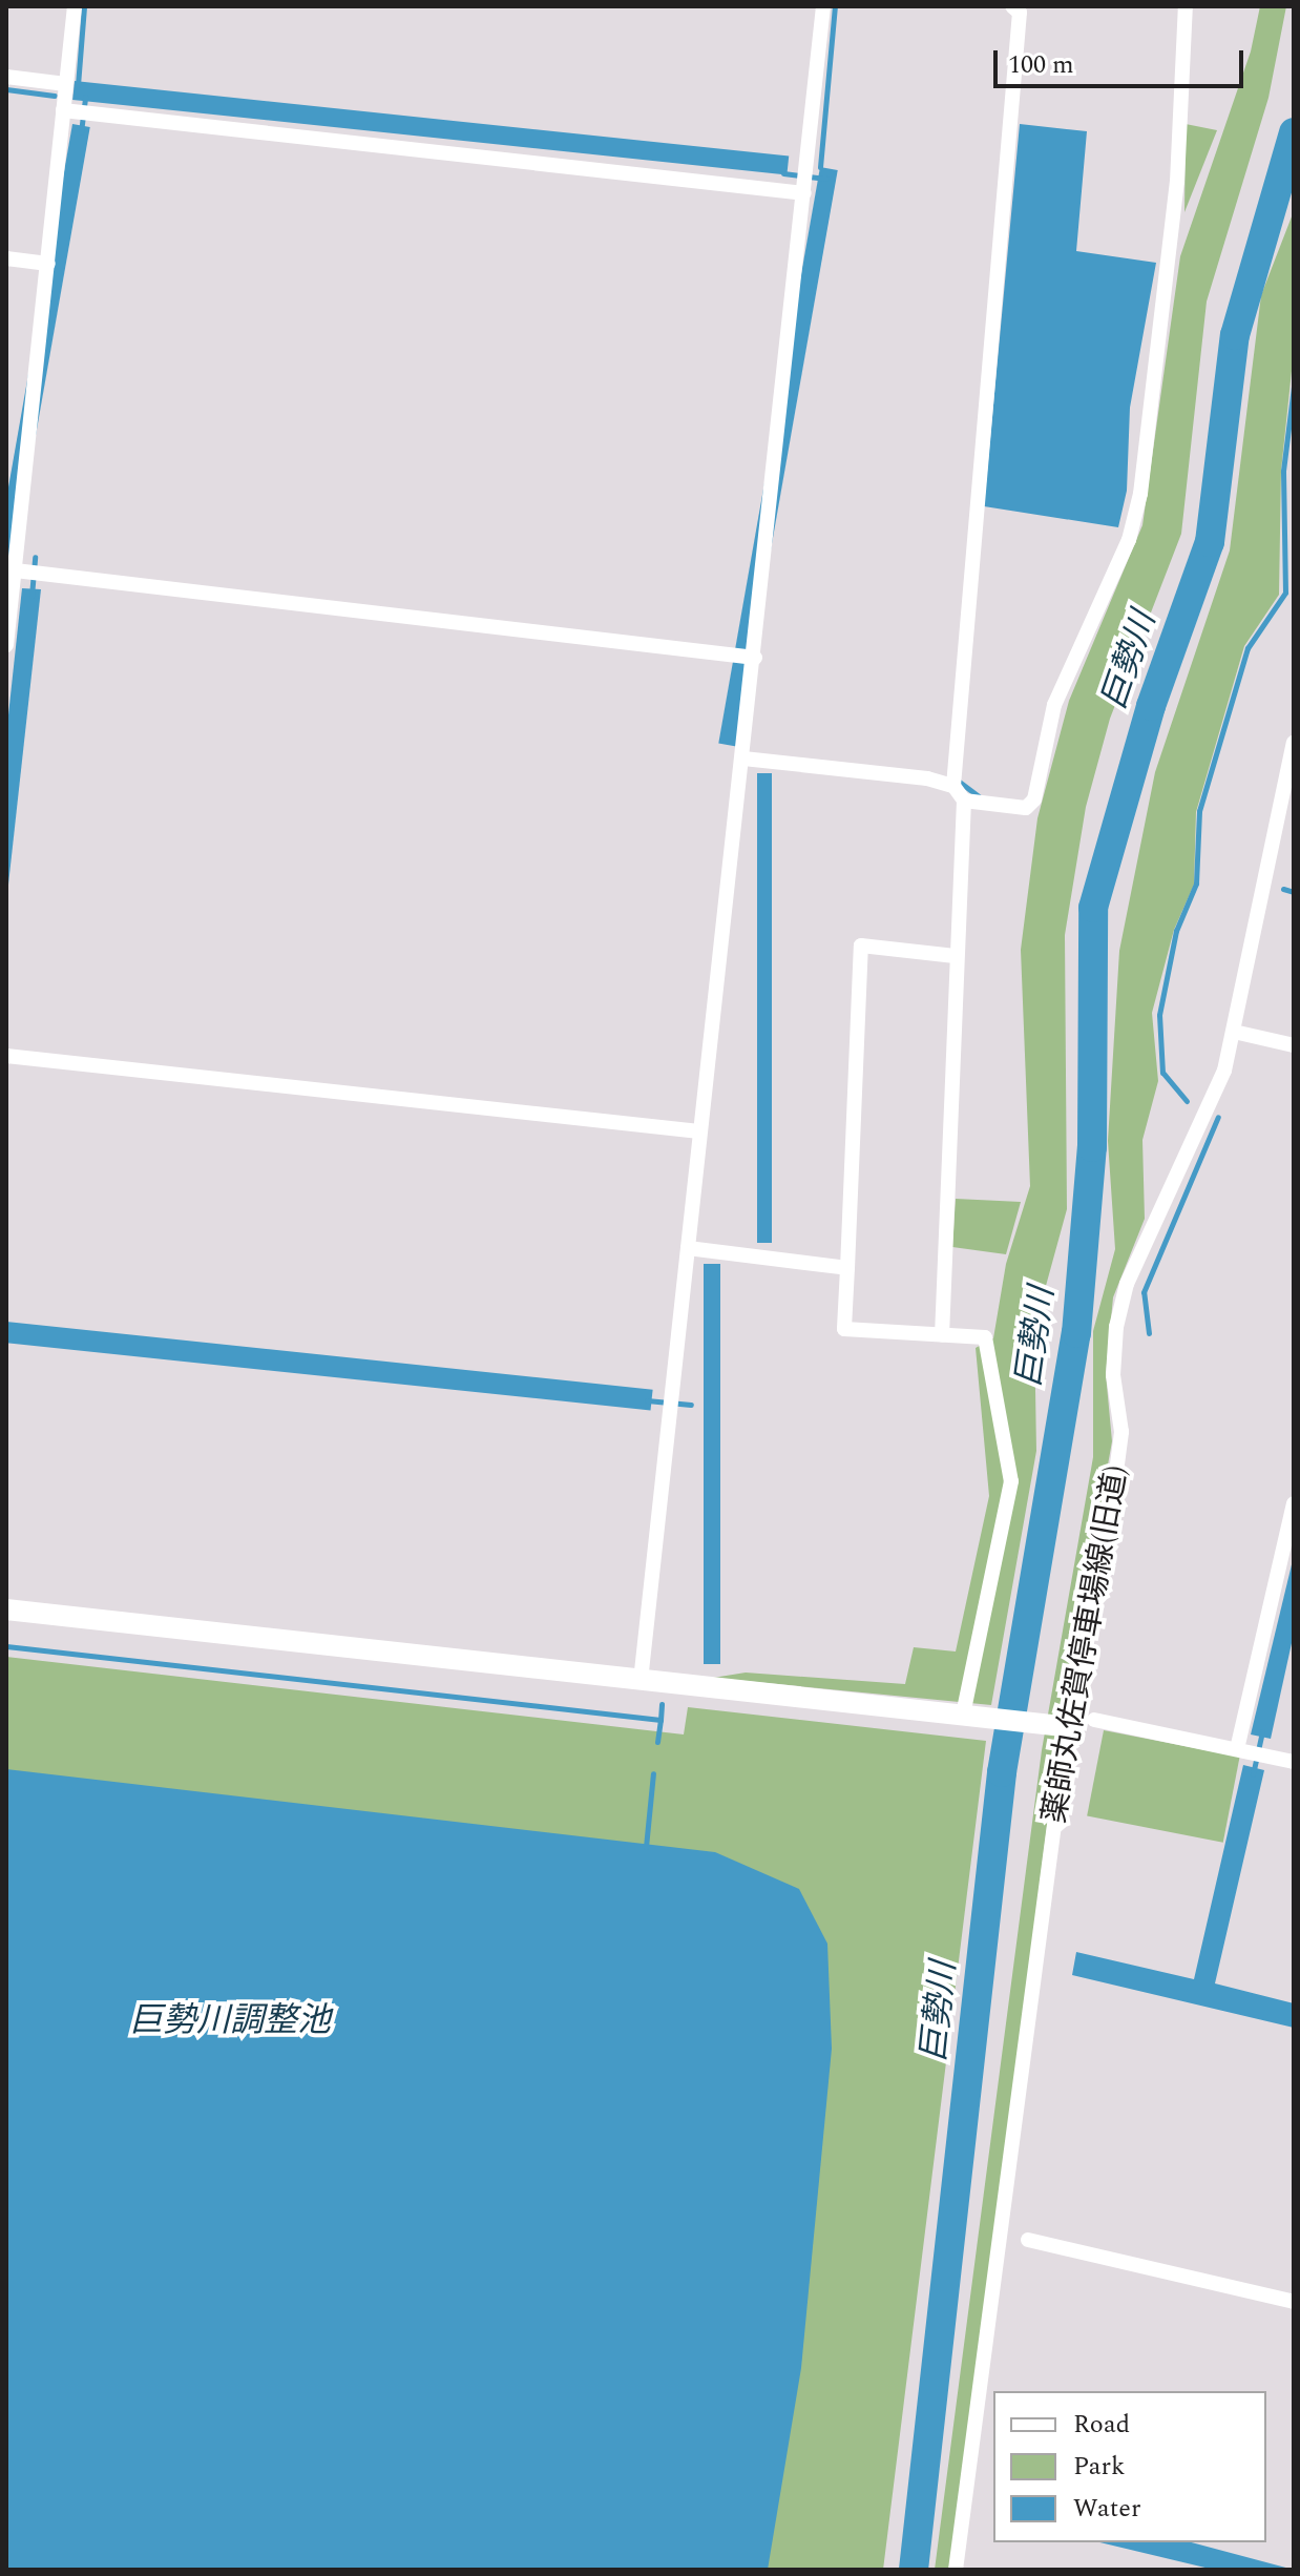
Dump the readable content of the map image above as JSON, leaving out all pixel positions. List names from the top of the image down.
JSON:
{
  "streets": {
    "street": ["薬師丸佐賀停車場線(旧道)"]
  },
  "water": ["巨勢川", "巨勢川調整池"],
  "legend": ["Road", "Park", "Water"],
  "scale_bar": "100 m"
}
